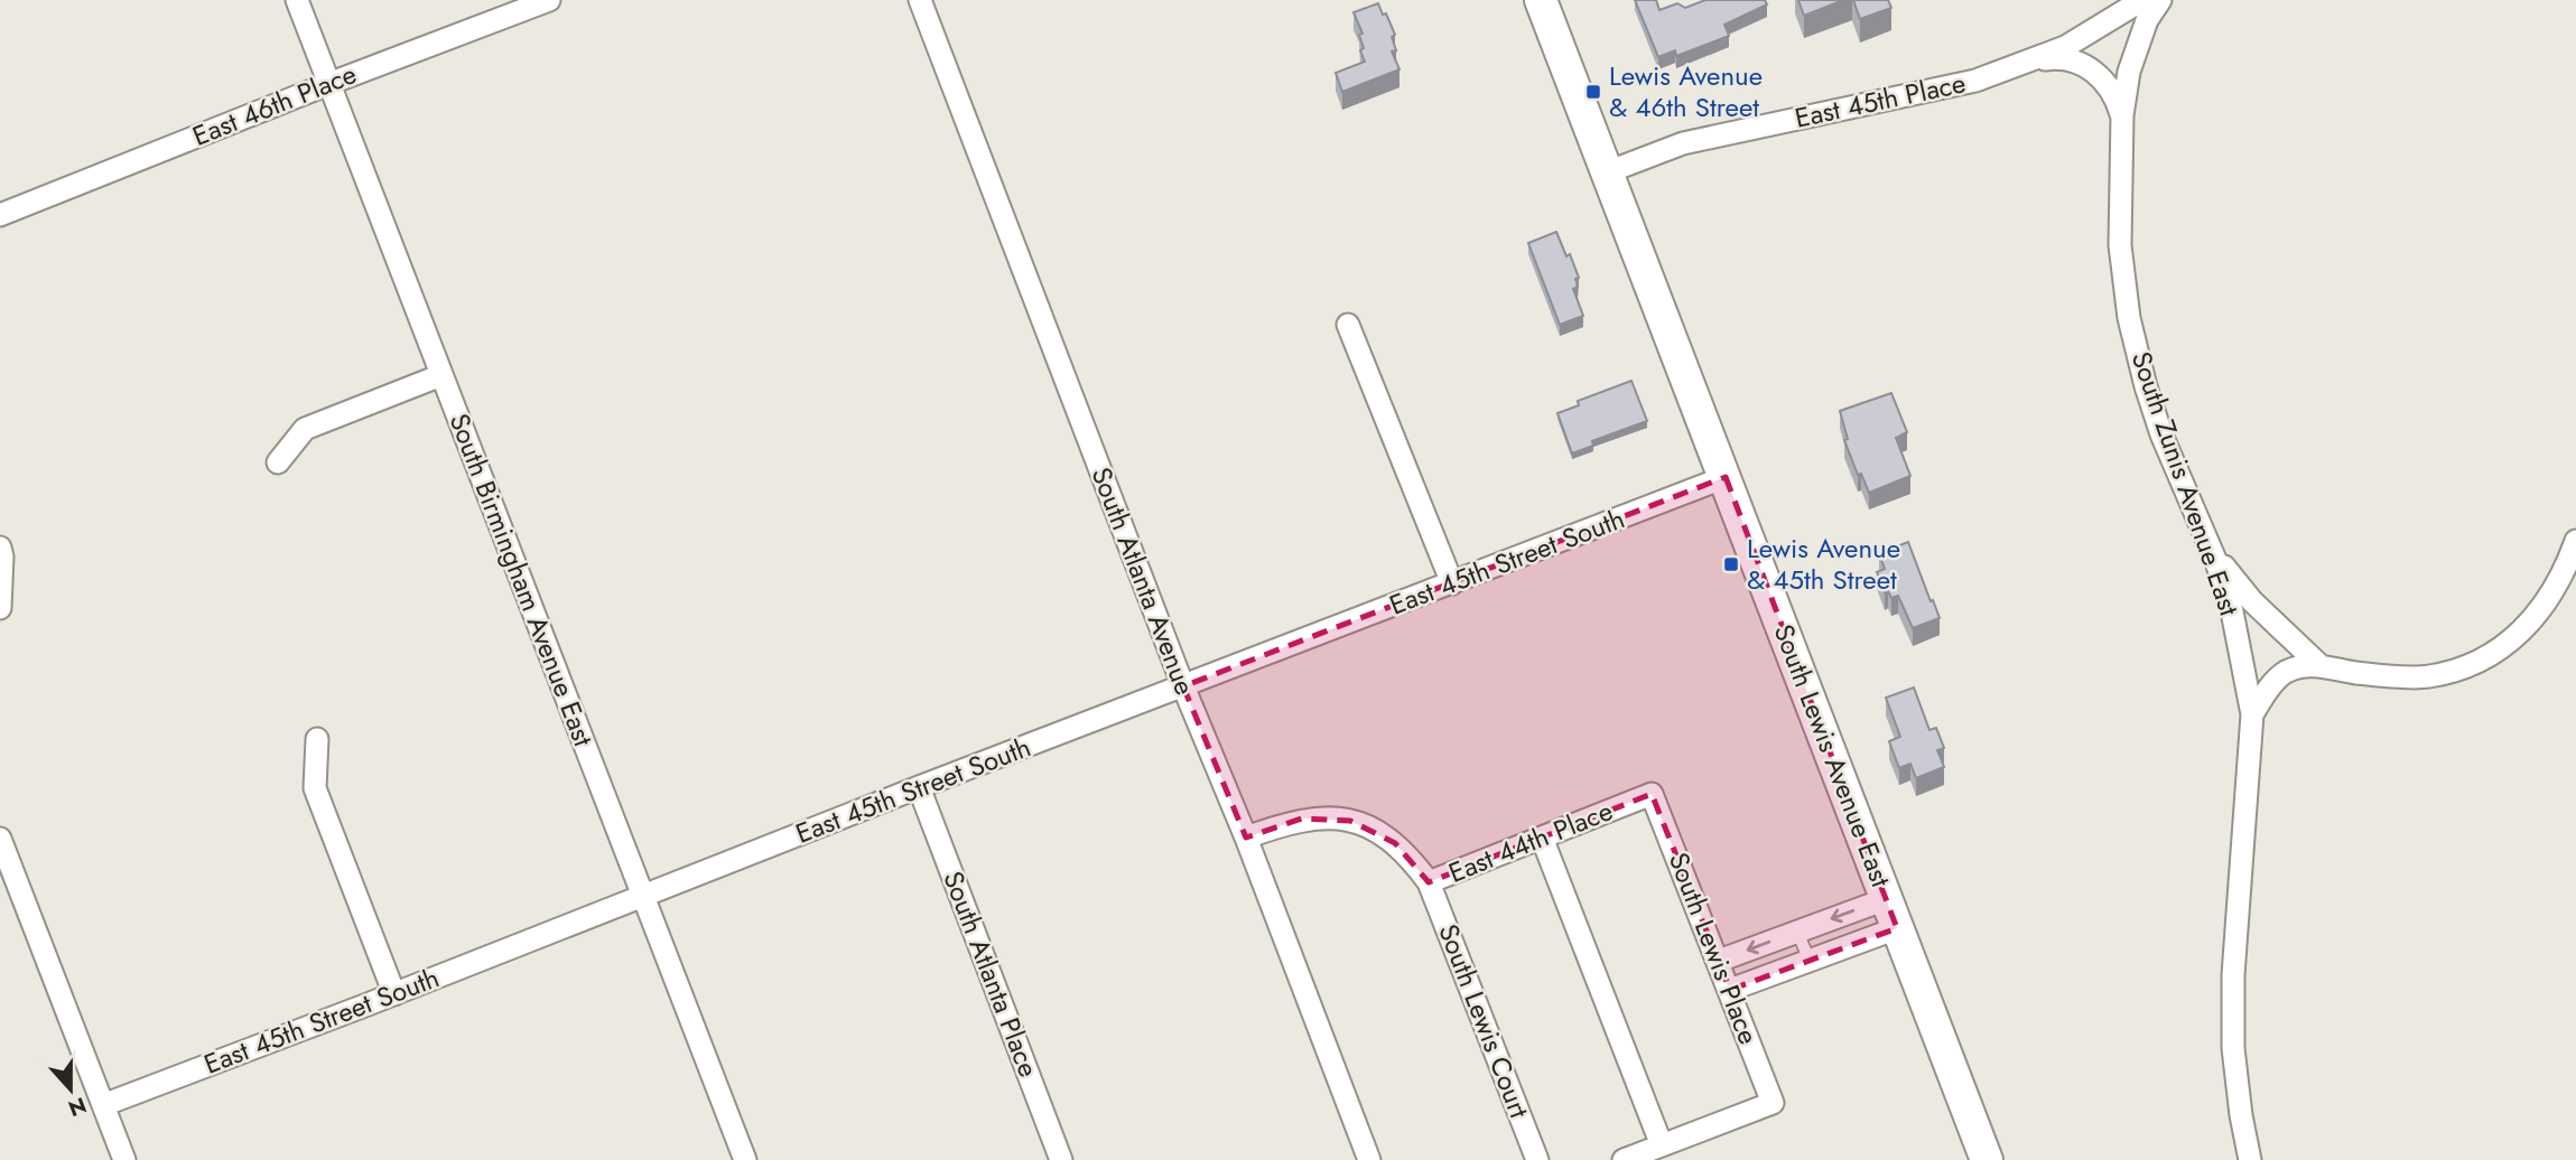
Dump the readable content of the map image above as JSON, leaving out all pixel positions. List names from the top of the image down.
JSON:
{
  "streets": {
    "main road": ["South Lewis Avenue East"],
    "street": [
      "East 45th Place",
      "East 46th Place",
      "South Zunis Avenue East",
      "East 45th Street South",
      "South Birmingham Avenue East",
      "South Atlanta Avenue",
      "East 44th Place",
      "South Lewis Place",
      "South Atlanta Place",
      "South Lewis Court"
    ]
  },
  "crossings": [
    ["East 45th Place", "South Lewis Avenue East"],
    ["East 46th Place", "South Birmingham Avenue East"],
    ["East 45th Street South", "South Birmingham Avenue East"],
    ["East 45th Street South", "South Atlanta Avenue"],
    ["East 45th Street South", "South Lewis Avenue East"],
    ["East 45th Street South", "South Atlanta Place"],
    ["South Atlanta Avenue", "East 44th Place"],
    ["East 44th Place", "South Lewis Place"],
    ["East 44th Place", "South Lewis Court"]
  ],
  "places": {
    "transit": ["Lewis Avenue & 46th Street", "Lewis Avenue & 45th Street"]
  },
  "north": "bottom"
}
